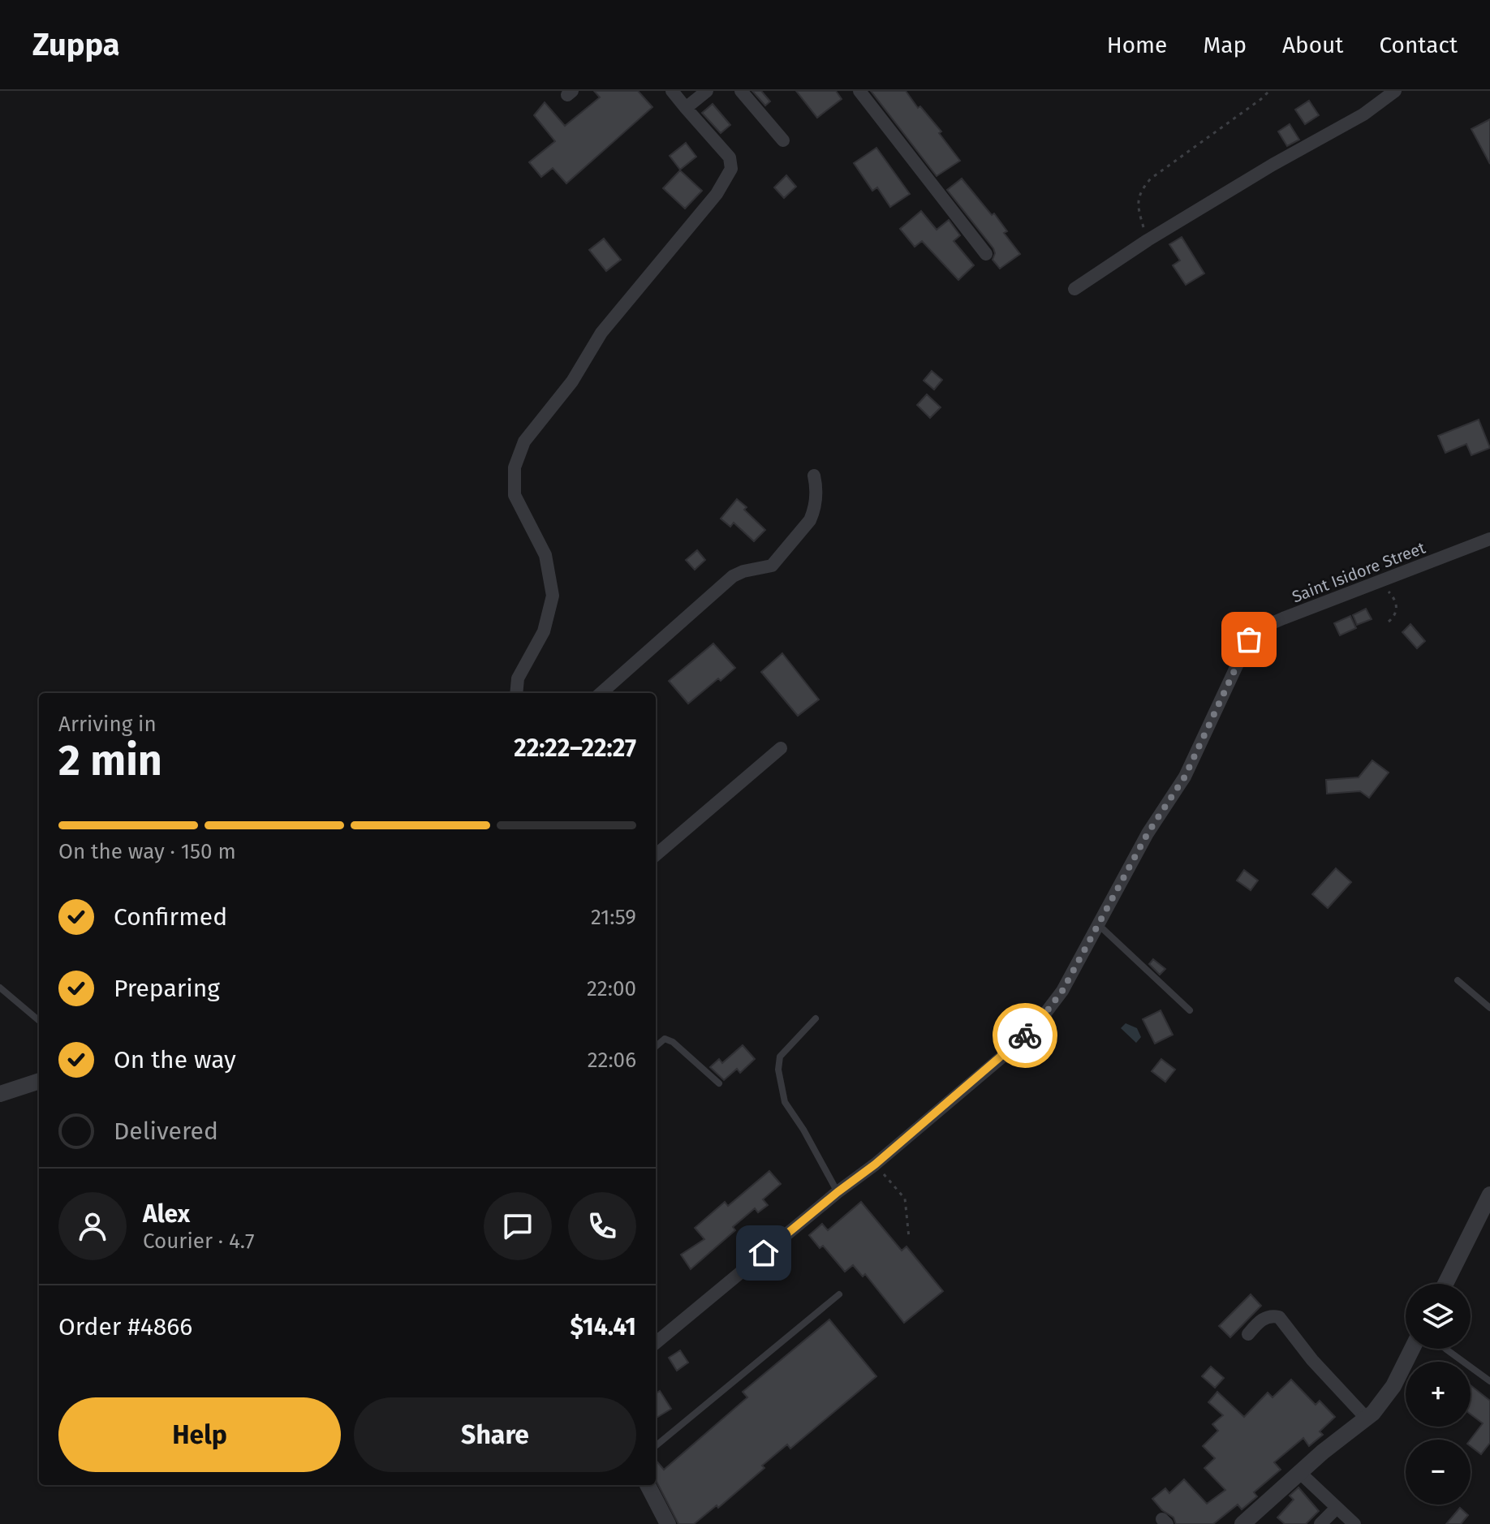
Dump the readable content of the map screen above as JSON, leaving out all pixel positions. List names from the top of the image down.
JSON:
{
  "streets": {
    "street": ["Saint Isidore Street"]
  },
  "page": {
    "header": "Zuppa",
    "nav": [
      "Home",
      "Map",
      "About",
      "Contact"
    ],
    "heading": ["2 min", "Arriving in", "22:22–22:27"],
    "panel": [
      "Alex",
      "Courier · 4.7",
      "Order #4866",
      "$14.41"
    ],
    "bar": "On the way · 150 m",
    "list": [
      ["Confirmed", "21:59"],
      ["Preparing", "22:00"],
      ["On the way", "22:06"],
      "Delivered"
    ],
    "map_buttons": ["+", "−"],
    "buttons": ["Help", "Share"]
  }
}
